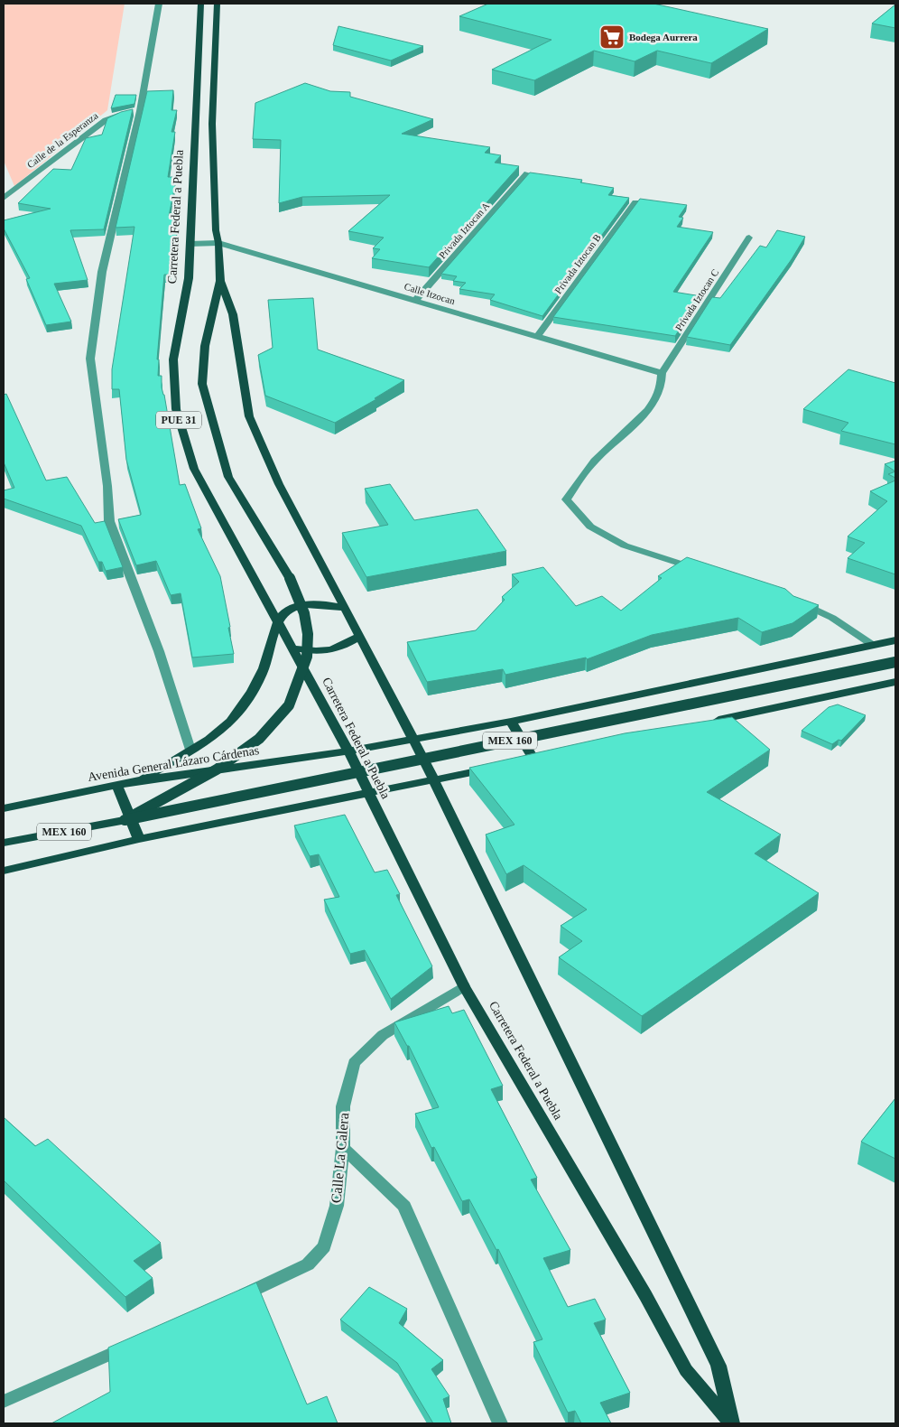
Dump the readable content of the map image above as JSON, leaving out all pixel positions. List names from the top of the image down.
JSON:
{
  "streets": {
    "main road": [
      "Carretera Federal a Puebla",
      "PUE 31",
      "MEX 160",
      "Avenida General Lázaro Cárdenas"
    ],
    "street": [
      "Calle de la Esperanza",
      "Privada Iztocan A",
      "Privada Iztocan B",
      "Calle Itzocan",
      "Privada Iztocan C",
      "Calle La Calera"
    ]
  },
  "crossings": [
    ["Carretera Federal a Puebla", "Calle Itzocan"],
    ["Carretera Federal a Puebla", "MEX 160"],
    ["Carretera Federal a Puebla", "Avenida General Lázaro Cárdenas"],
    ["Carretera Federal a Puebla", "Calle La Calera"],
    ["Privada Iztocan A", "Calle Itzocan"],
    ["Privada Iztocan B", "Calle Itzocan"],
    ["Calle Itzocan", "Privada Iztocan C"],
    ["MEX 160", "Avenida General Lázaro Cárdenas"]
  ],
  "places": {
    "supermarket": ["Bodega Aurrera"]
  }
}
